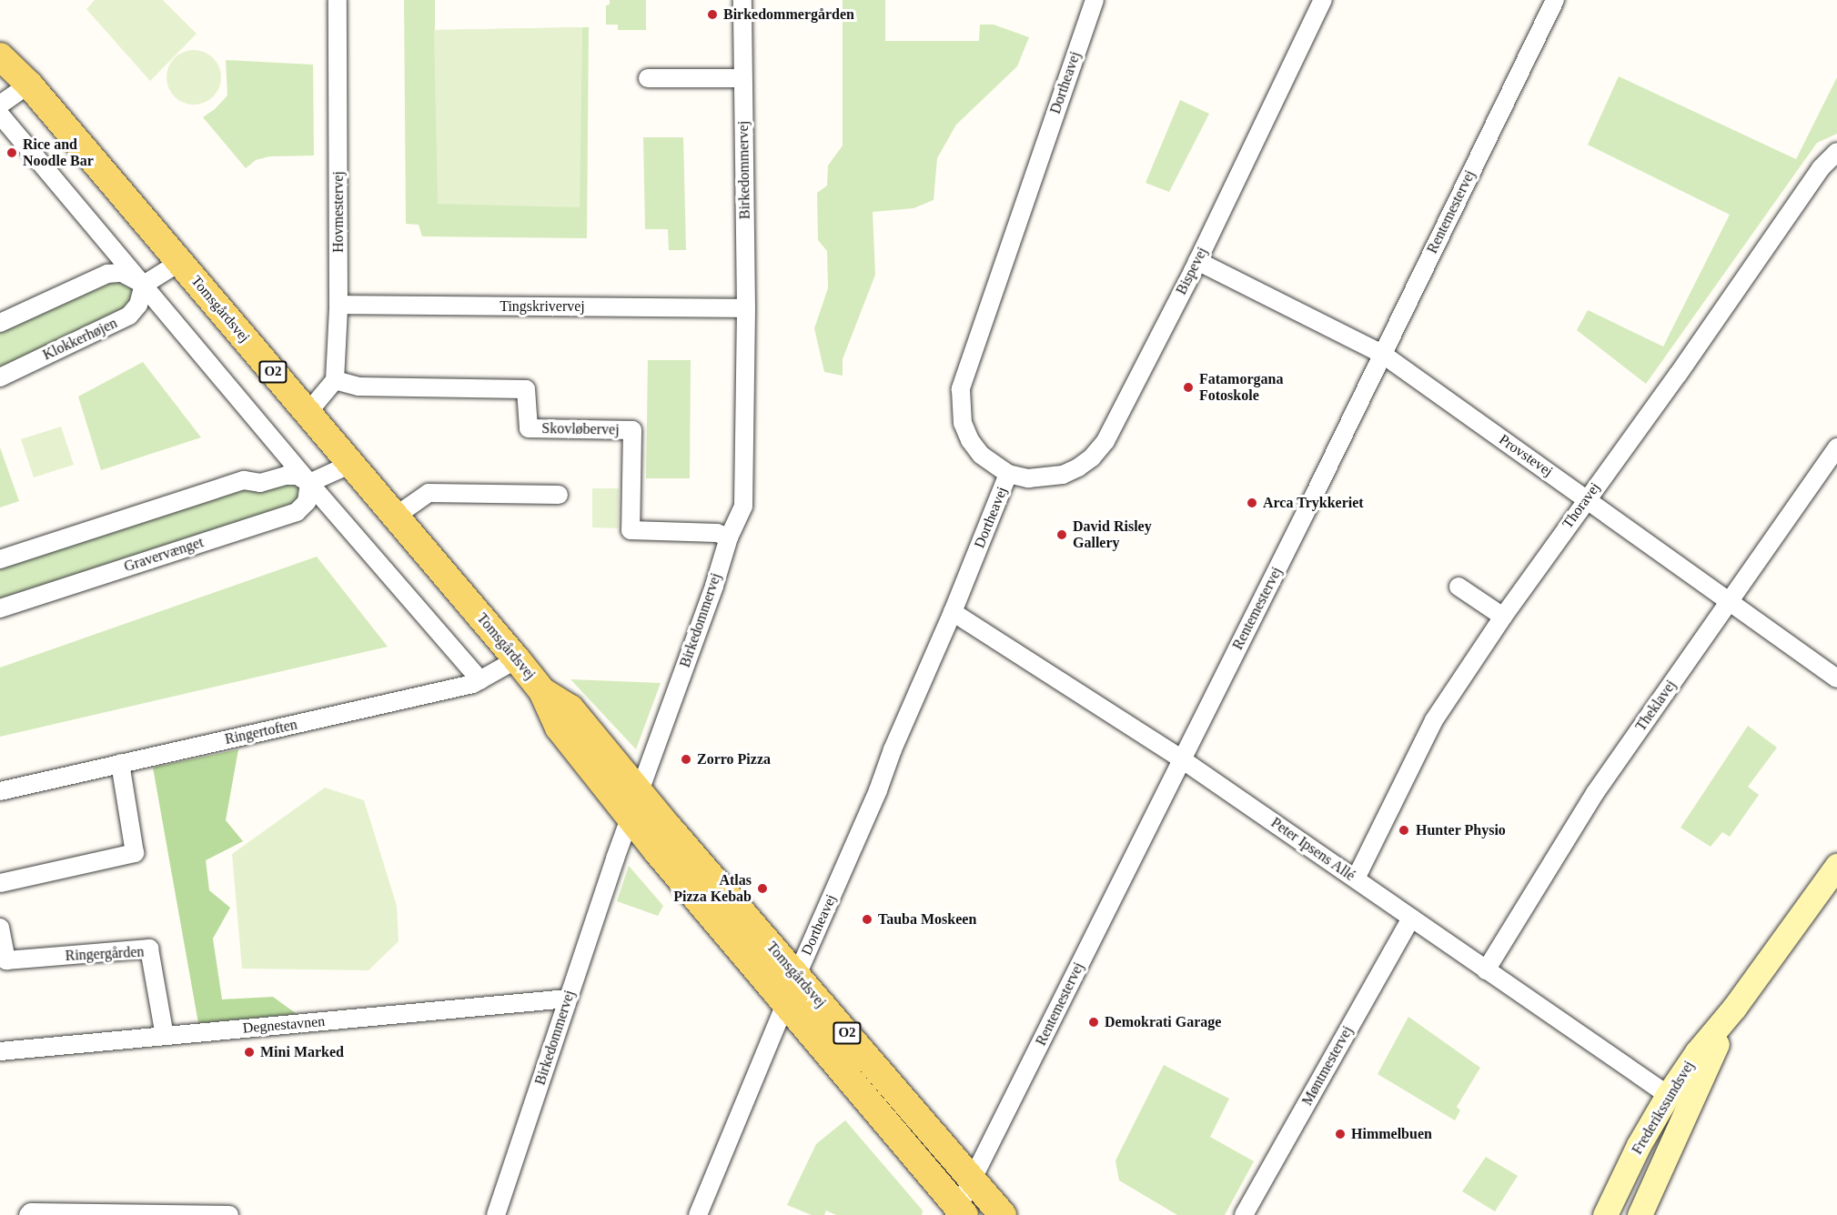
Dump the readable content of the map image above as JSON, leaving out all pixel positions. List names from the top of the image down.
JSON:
{
  "streets": {
    "main road": ["Tomsgårdsvej", "O2"],
    "street": [
      "Dortheavej",
      "Birkedommervej",
      "Hovmestervej",
      "Rentemestervej",
      "Bispevej",
      "Tingskrivervej",
      "Klokkerhøjen",
      "Skovløbervej",
      "Provstevej",
      "Thoravej",
      "Gravervænget",
      "Theklavej",
      "Ringertoften",
      "Peter Ipsens Allé",
      "Ringergården",
      "Degnestavnen",
      "Møntmestervej",
      "Frederikssundsvej"
    ]
  },
  "crossings": [
    ["Dortheavej", "Bispevej"],
    ["Dortheavej", "Tomsgårdsvej"],
    ["Dortheavej", "Peter Ipsens Allé"],
    ["Birkedommervej", "Tingskrivervej"],
    ["Birkedommervej", "Tomsgårdsvej"],
    ["Birkedommervej", "Skovløbervej"],
    ["Birkedommervej", "Degnestavnen"],
    ["Hovmestervej", "Tingskrivervej"],
    ["Hovmestervej", "Skovløbervej"],
    ["Rentemestervej", "Tomsgårdsvej"],
    ["Rentemestervej", "Provstevej"],
    ["Rentemestervej", "Peter Ipsens Allé"],
    ["Bispevej", "Provstevej"],
    ["Tomsgårdsvej", "Ringertoften"],
    ["Provstevej", "Thoravej"],
    ["Provstevej", "Theklavej"],
    ["Thoravej", "Peter Ipsens Allé"],
    ["Theklavej", "Peter Ipsens Allé"],
    ["Peter Ipsens Allé", "Møntmestervej"],
    ["Peter Ipsens Allé", "Frederikssundsvej"],
    ["Ringergården", "Degnestavnen"]
  ],
  "places": [
    "Birkedommergården",
    "Rice and Noodle Bar",
    "Fatamorgana Fotoskole",
    "Arca Trykkeriet",
    "David Risley Gallery",
    "Zorro Pizza",
    "Hunter Physio",
    "Atlas Pizza Kebab",
    "Tauba Moskeen",
    "Demokrati Garage",
    "Mini Marked",
    "Himmelbuen"
  ]
}
